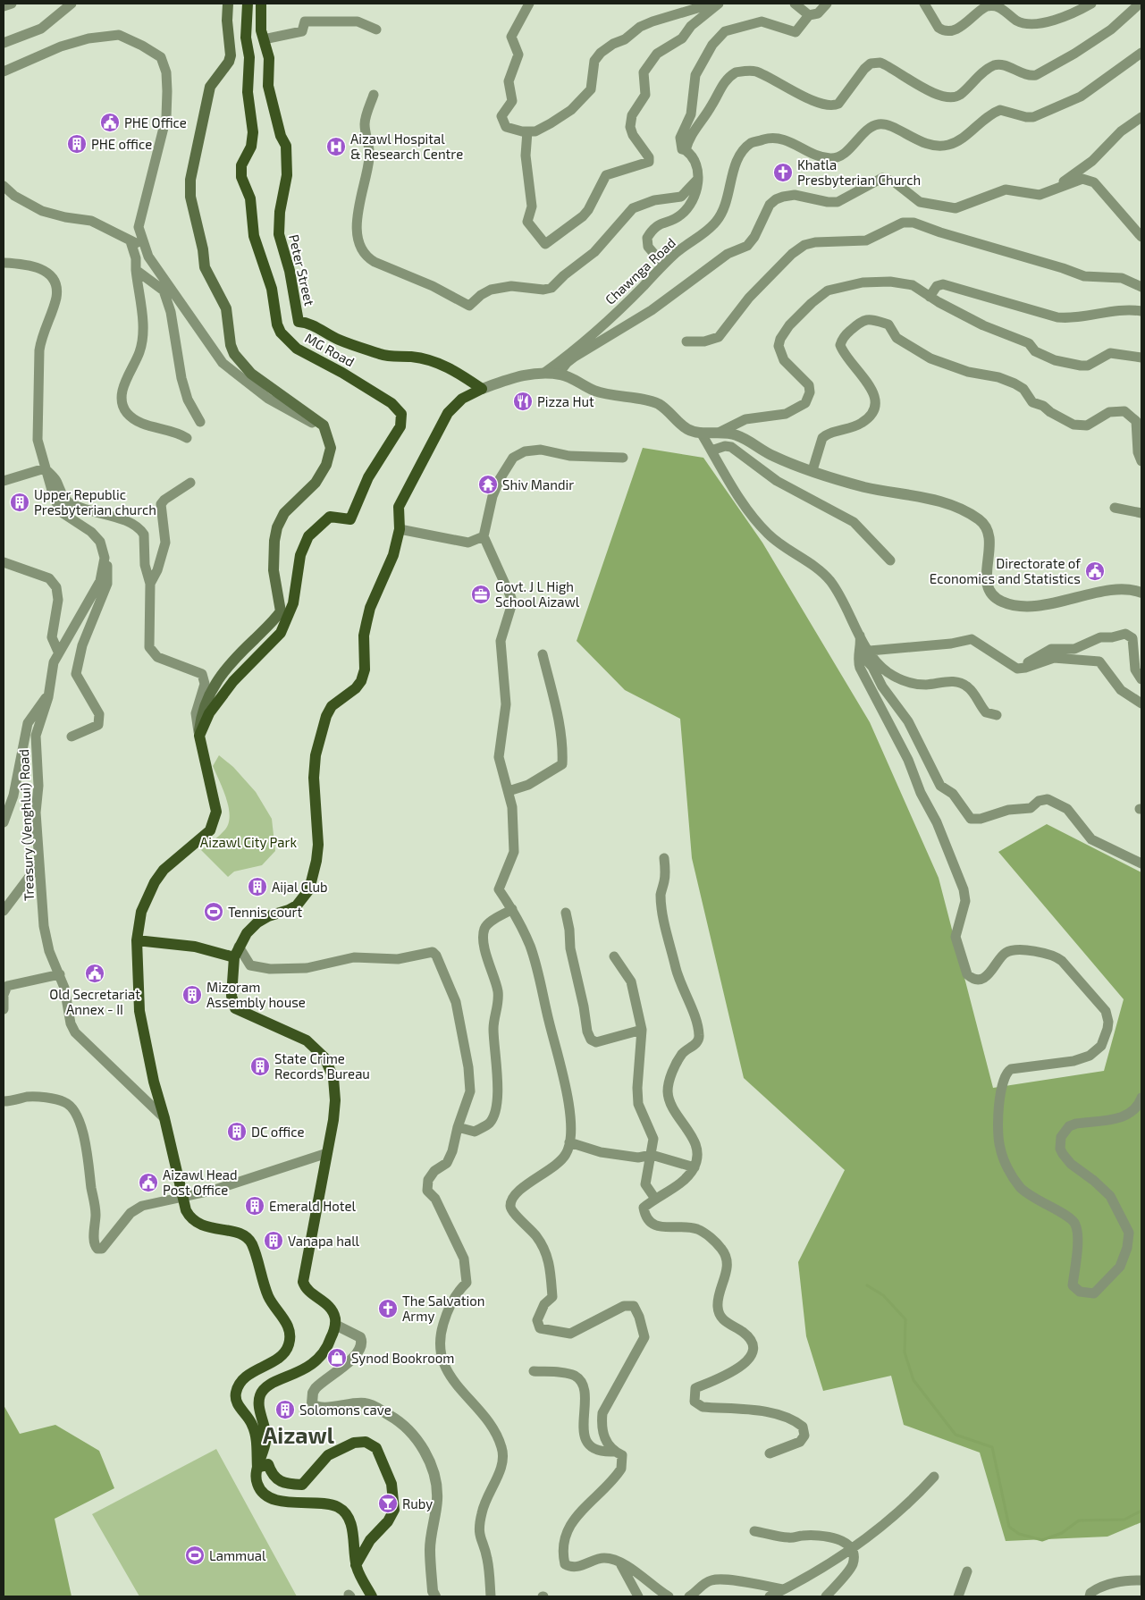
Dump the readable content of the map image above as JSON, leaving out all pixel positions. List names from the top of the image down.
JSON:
{
  "streets": {
    "main road": ["Peter Street", "MG Road"],
    "street": ["Chawnga Road", "Treasury (Venghlui) Road"]
  },
  "districts": ["Aizawl"],
  "parks": ["Aizawl City Park"],
  "places": {
    "public building": [
      "PHE Office",
      "Directorate of Economics and Statistics",
      "Old Secretariat Annex - II",
      "Aizawl Head Post Office"
    ],
    "building": [
      "PHE office",
      "Upper Republic Presbyterian church",
      "Aijal Club",
      "Mizoram Assembly house",
      "State Crime Records Bureau",
      "DC office",
      "Emerald Hotel",
      "Vanapa hall",
      "Solomons cave"
    ],
    "hospital": ["Aizawl Hospital & Research Centre"],
    "church": ["Khatla Presbyterian Church", "The Salvation Army"],
    "restaurant": ["Pizza Hut"],
    "temple": ["Shiv Mandir"],
    "office": ["Govt. J L High School Aizawl"],
    "sports": ["Tennis court", "Lammual"],
    "shop": ["Synod Bookroom"],
    "bar": ["Ruby"]
  }
}
